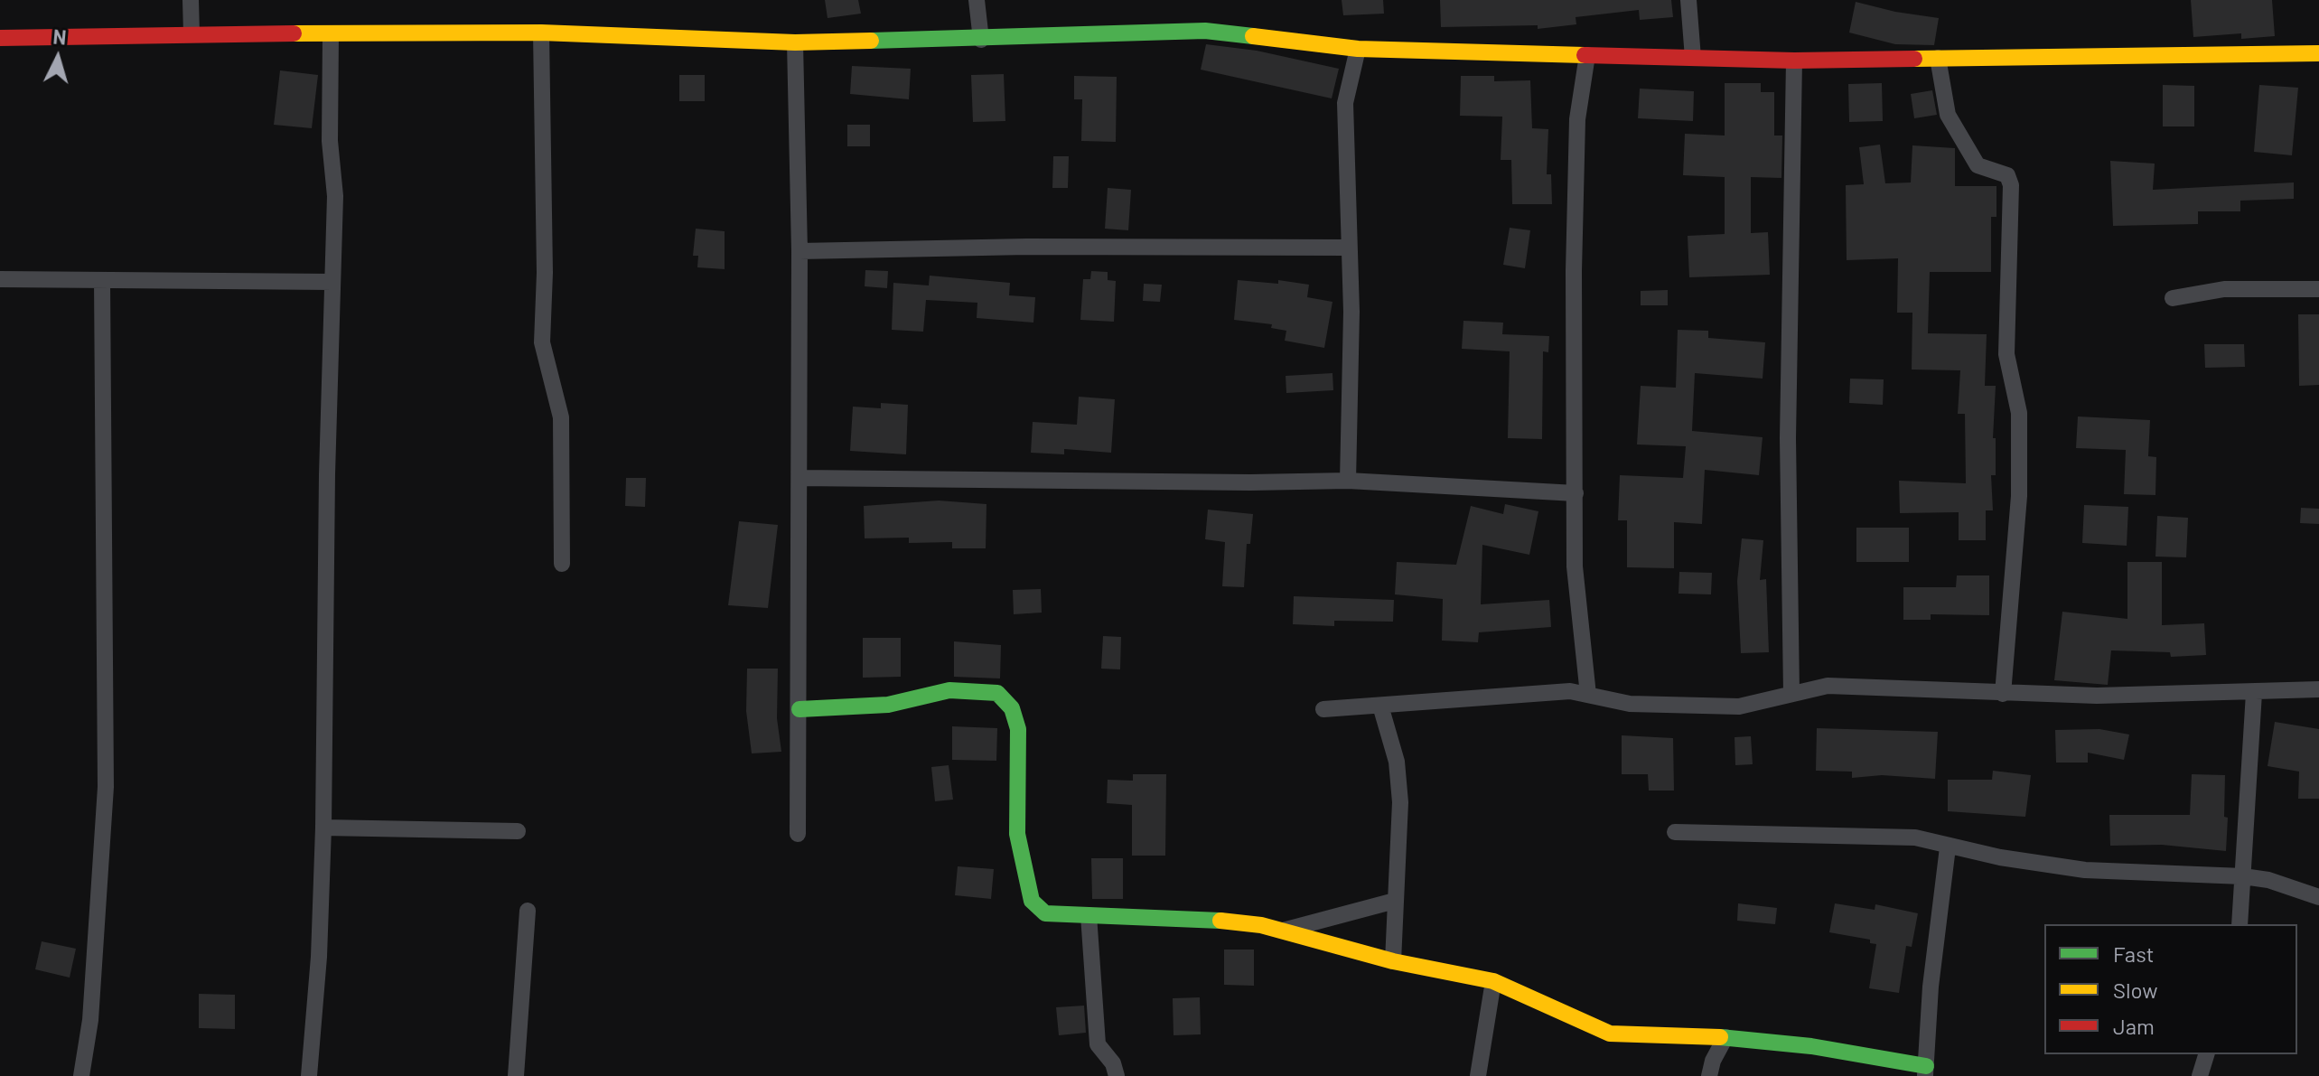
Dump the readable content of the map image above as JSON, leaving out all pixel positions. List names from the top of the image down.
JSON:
{
  "legend": ["Fast", "Slow", "Jam"],
  "north": "top"
}
